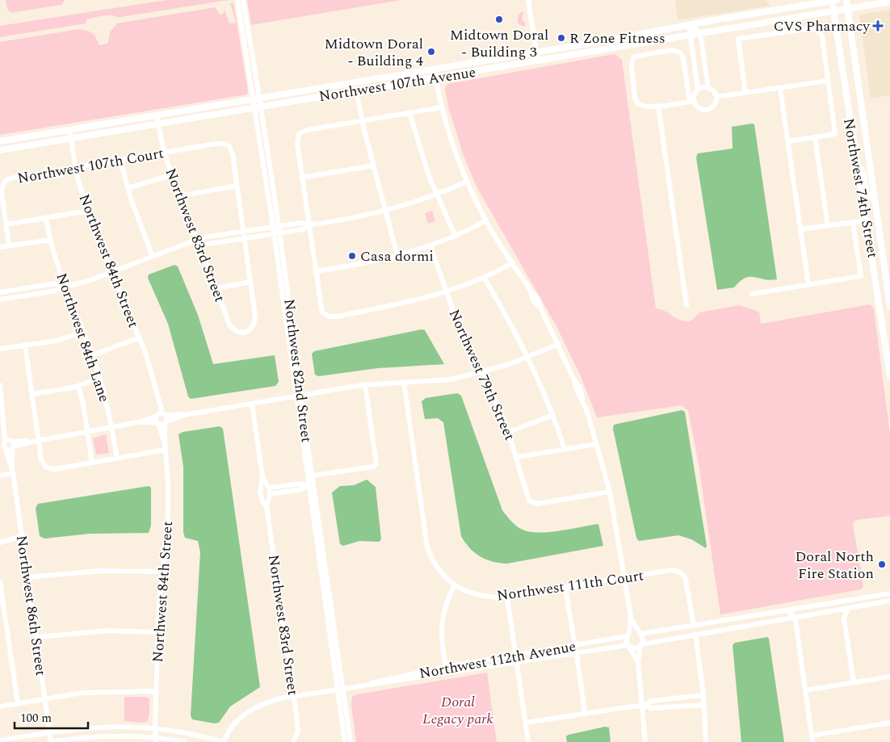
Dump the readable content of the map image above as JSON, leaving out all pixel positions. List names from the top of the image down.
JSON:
{
  "streets": {
    "main road": ["Northwest 107th Avenue", "Northwest 74th Street"],
    "street": [
      "Northwest 107th Court",
      "Northwest 83rd Street",
      "Northwest 84th Street",
      "Northwest 84th Lane",
      "Northwest 82nd Street",
      "Northwest 79th Street",
      "Northwest 111th Court",
      "Northwest 86th Street",
      "Northwest 112th Avenue"
    ]
  },
  "crossings": [
    ["Northwest 107th Avenue", "Northwest 74th Street"],
    ["Northwest 107th Avenue", "Northwest 83rd Street"],
    ["Northwest 107th Avenue", "Northwest 84th Street"],
    ["Northwest 107th Avenue", "Northwest 82nd Street"],
    ["Northwest 107th Court", "Northwest 83rd Street"],
    ["Northwest 107th Court", "Northwest 84th Street"],
    ["Northwest 83rd Street", "Northwest 112th Avenue"],
    ["Northwest 84th Street", "Northwest 112th Avenue"],
    ["Northwest 82nd Street", "Northwest 112th Avenue"],
    ["Northwest 86th Street", "Northwest 112th Avenue"]
  ],
  "parks": ["Doral Legacy park"],
  "places": {
    "other": [
      "Midtown Doral - Building 3",
      "R Zone Fitness",
      "Midtown Doral - Building 4",
      "Casa dormi",
      "Doral North Fire Station"
    ],
    "health": ["CVS Pharmacy"]
  },
  "scale_bar": "100 m"
}
